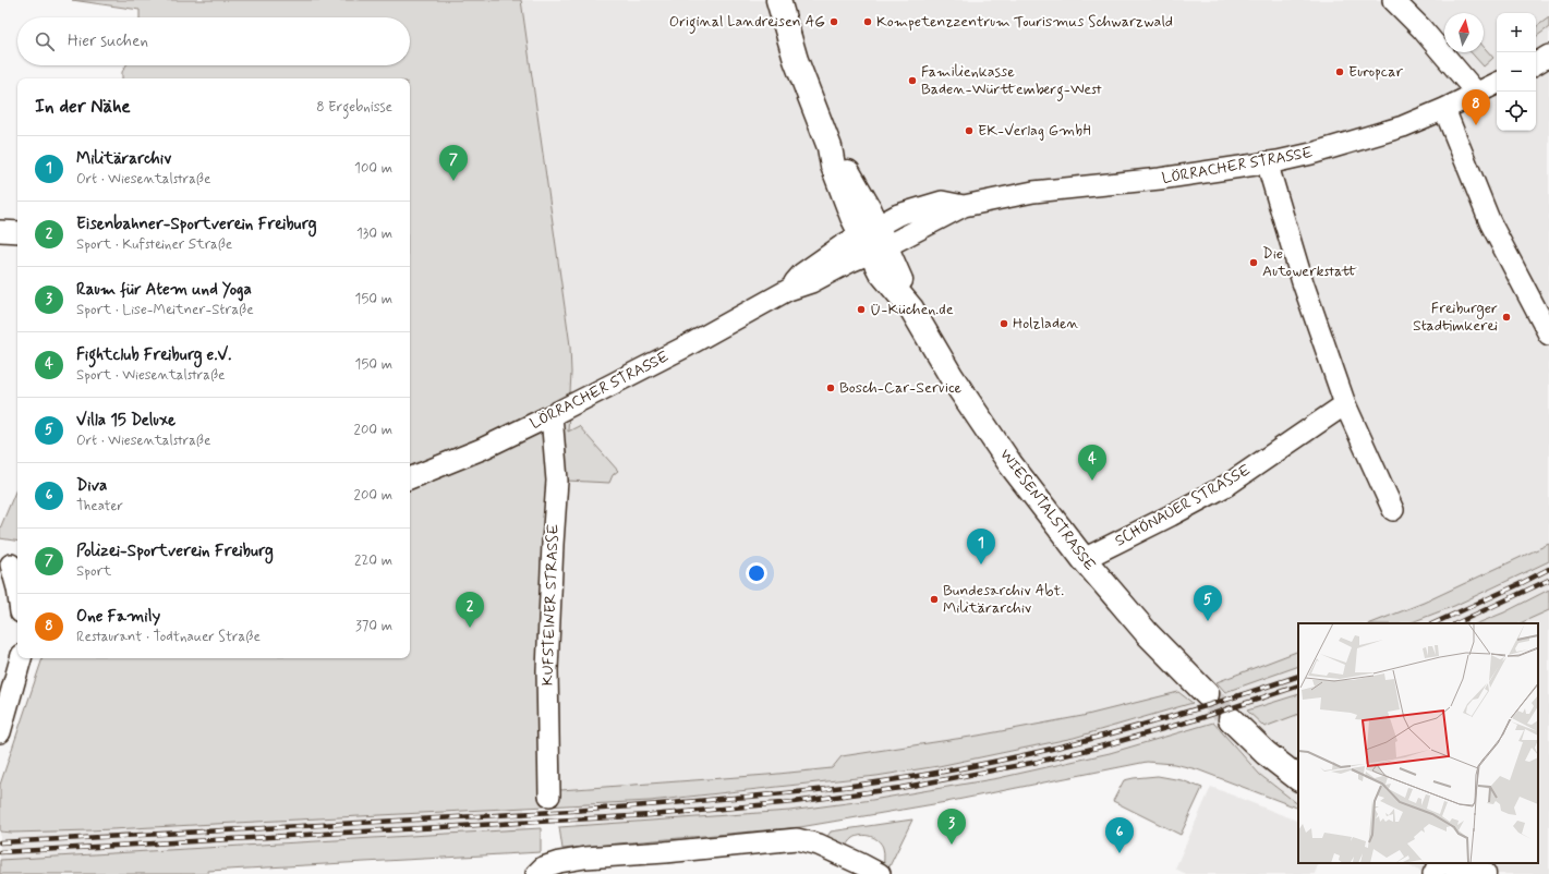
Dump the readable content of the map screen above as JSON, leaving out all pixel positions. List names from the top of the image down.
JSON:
{
  "streets": {
    "main road": ["WIESENTALSTRASSE"],
    "street": ["LÖRRACHER STRASSE", "SCHÖNAUER STRASSE", "KUFSTEINER STRASSE"]
  },
  "crossings": [
    ["LÖRRACHER STRASSE", "WIESENTALSTRASSE"],
    ["LÖRRACHER STRASSE", "KUFSTEINER STRASSE"],
    ["SCHÖNAUER STRASSE", "WIESENTALSTRASSE"]
  ],
  "places": [
    "Original Landreisen AG",
    "Kompetenzzentrum Tourismus Schwarzwald",
    "Europcar",
    "Familienkasse Baden-Württemberg-West",
    "EK-Verlag GmbH",
    "Die Autowerkstatt",
    "Ü-Küchen.de",
    "Freiburger Stadtimkerei",
    "Holzladen",
    "Bosch-Car-Service",
    "Bundesarchiv Abt. Militärarchiv"
  ],
  "north": "top",
  "page": {
    "map_buttons": ["+", "−"],
    "search": "Hier suchen",
    "heading": ["In der Nähe", "8 Ergebnisse"],
    "pins": [
      "8",
      "7",
      "4",
      "1",
      "5",
      "2",
      "3",
      "6"
    ],
    "list": [
      {
        "mark": "1",
        "name": "Militärarchiv",
        "note": "Ort · Wiesentalstraße",
        "value": "100 m"
      },
      {
        "mark": "2",
        "name": "Eisenbahner-Sportverein Freiburg",
        "note": "Sport · Kufsteiner Straße",
        "value": "130 m"
      },
      {
        "mark": "3",
        "name": "Raum für Atem und Yoga",
        "note": "Sport · Lise-Meitner-Straße",
        "value": "150 m"
      },
      {
        "mark": "4",
        "name": "Fightclub Freiburg e.V.",
        "note": "Sport · Wiesentalstraße",
        "value": "150 m"
      },
      {
        "mark": "5",
        "name": "Villa 15 Deluxe",
        "note": "Ort · Wiesentalstraße",
        "value": "200 m"
      },
      {
        "mark": "6",
        "name": "Diva",
        "note": "Theater",
        "value": "200 m"
      },
      {
        "mark": "7",
        "name": "Polizei-Sportverein Freiburg",
        "note": "Sport",
        "value": "220 m"
      },
      {
        "mark": "8",
        "name": "One Family",
        "note": "Restaurant · Todtnauer Straße",
        "value": "370 m"
      }
    ]
  }
}
